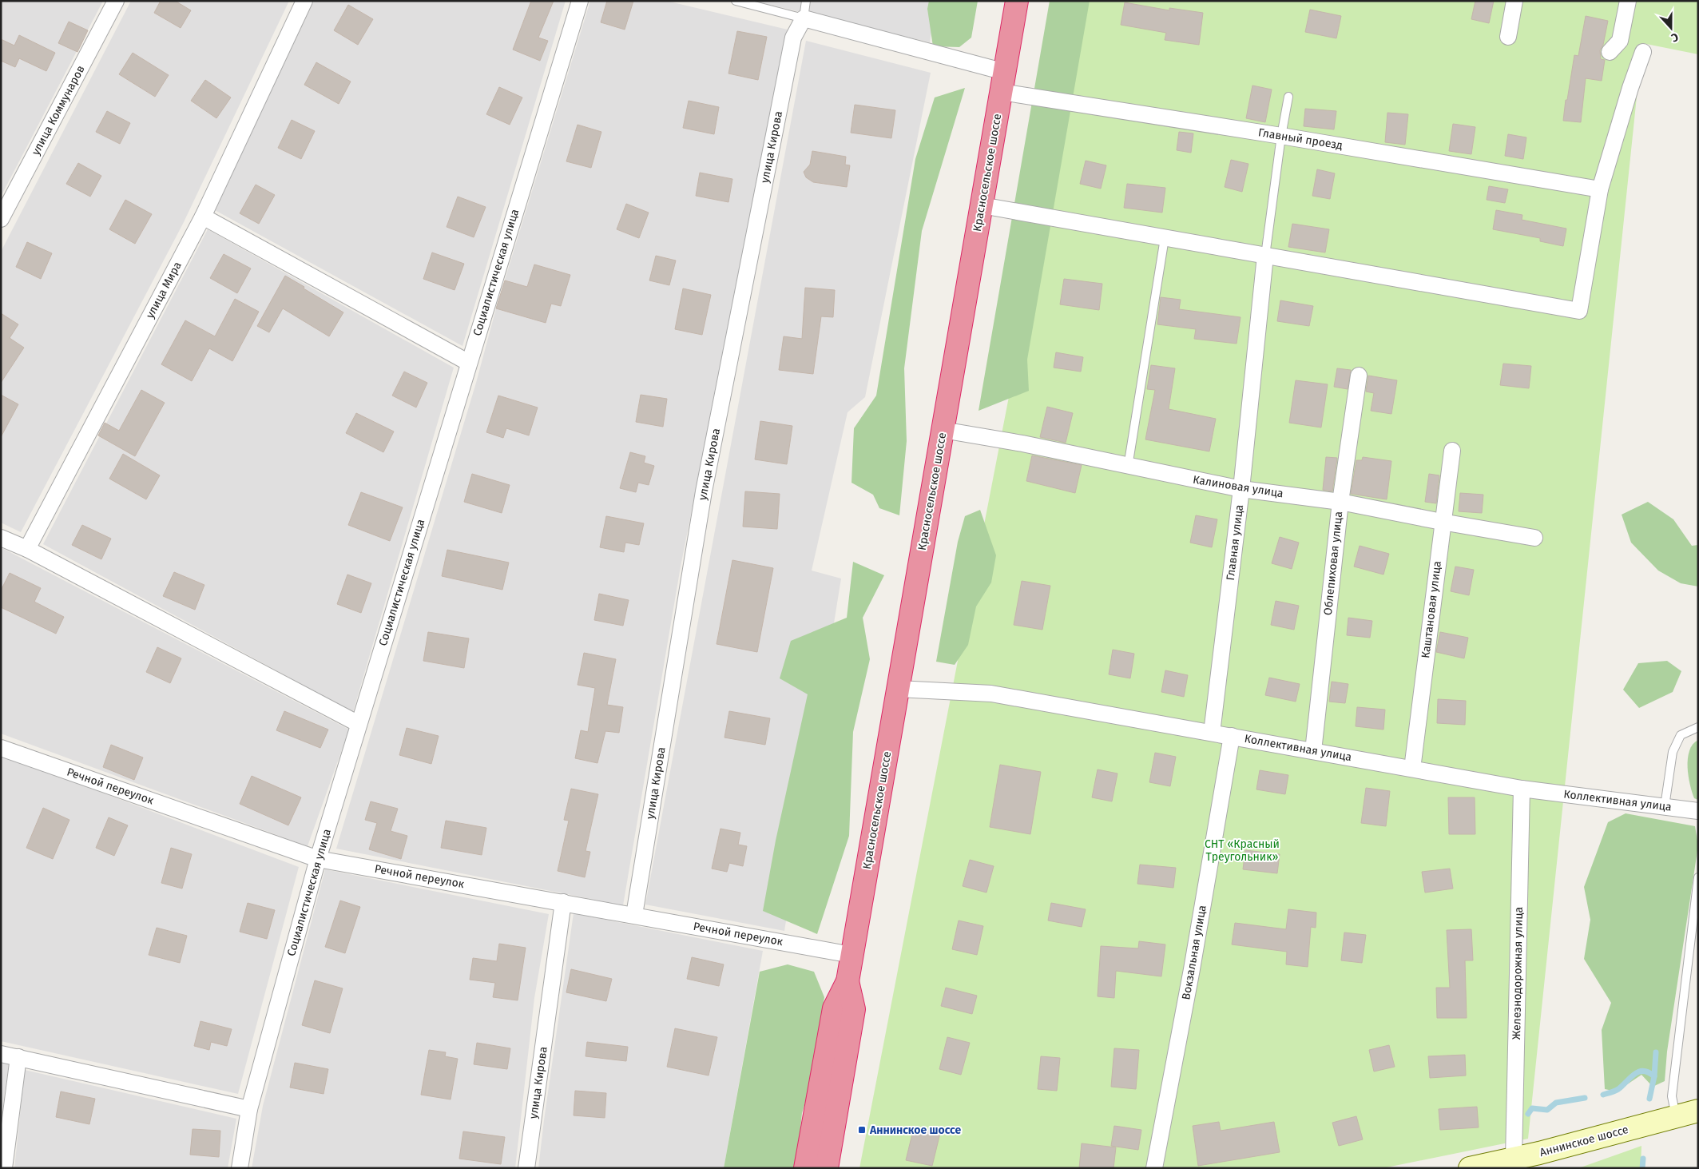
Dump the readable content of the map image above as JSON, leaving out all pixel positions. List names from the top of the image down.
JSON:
{
  "streets": {
    "highway": ["Красносельское шоссе"],
    "main road": ["Аннинское шоссе"],
    "street": [
      "улица Коммунаров",
      "Главный проезд",
      "улица Кирова",
      "Социалистическая улица",
      "улица Мира",
      "Калиновая улица",
      "Главная улица",
      "Облепиховая улица",
      "Каштановая улица",
      "Коллективная улица",
      "Речной переулок",
      "Вокзальная улица",
      "Железнодорожная улица"
    ]
  },
  "crossings": [
    ["Главный проезд", "улица Кирова"],
    ["Главный проезд", "Красносельское шоссе"],
    ["улица Кирова", "Речной переулок"],
    ["Красносельское шоссе", "Калиновая улица"],
    ["Красносельское шоссе", "Коллективная улица"],
    ["Красносельское шоссе", "Речной переулок"],
    ["Социалистическая улица", "Речной переулок"],
    ["Калиновая улица", "Главная улица"],
    ["Калиновая улица", "Облепиховая улица"],
    ["Калиновая улица", "Каштановая улица"],
    ["Главная улица", "Коллективная улица"],
    ["Облепиховая улица", "Коллективная улица"],
    ["Каштановая улица", "Коллективная улица"],
    ["Коллективная улица", "Вокзальная улица"],
    ["Коллективная улица", "Железнодорожная улица"],
    ["Железнодорожная улица", "Аннинское шоссе"]
  ],
  "parks": ["СНТ «Красный Треугольник»"],
  "places": {
    "transit": ["Аннинское шоссе"]
  },
  "north": "bottom"
}
